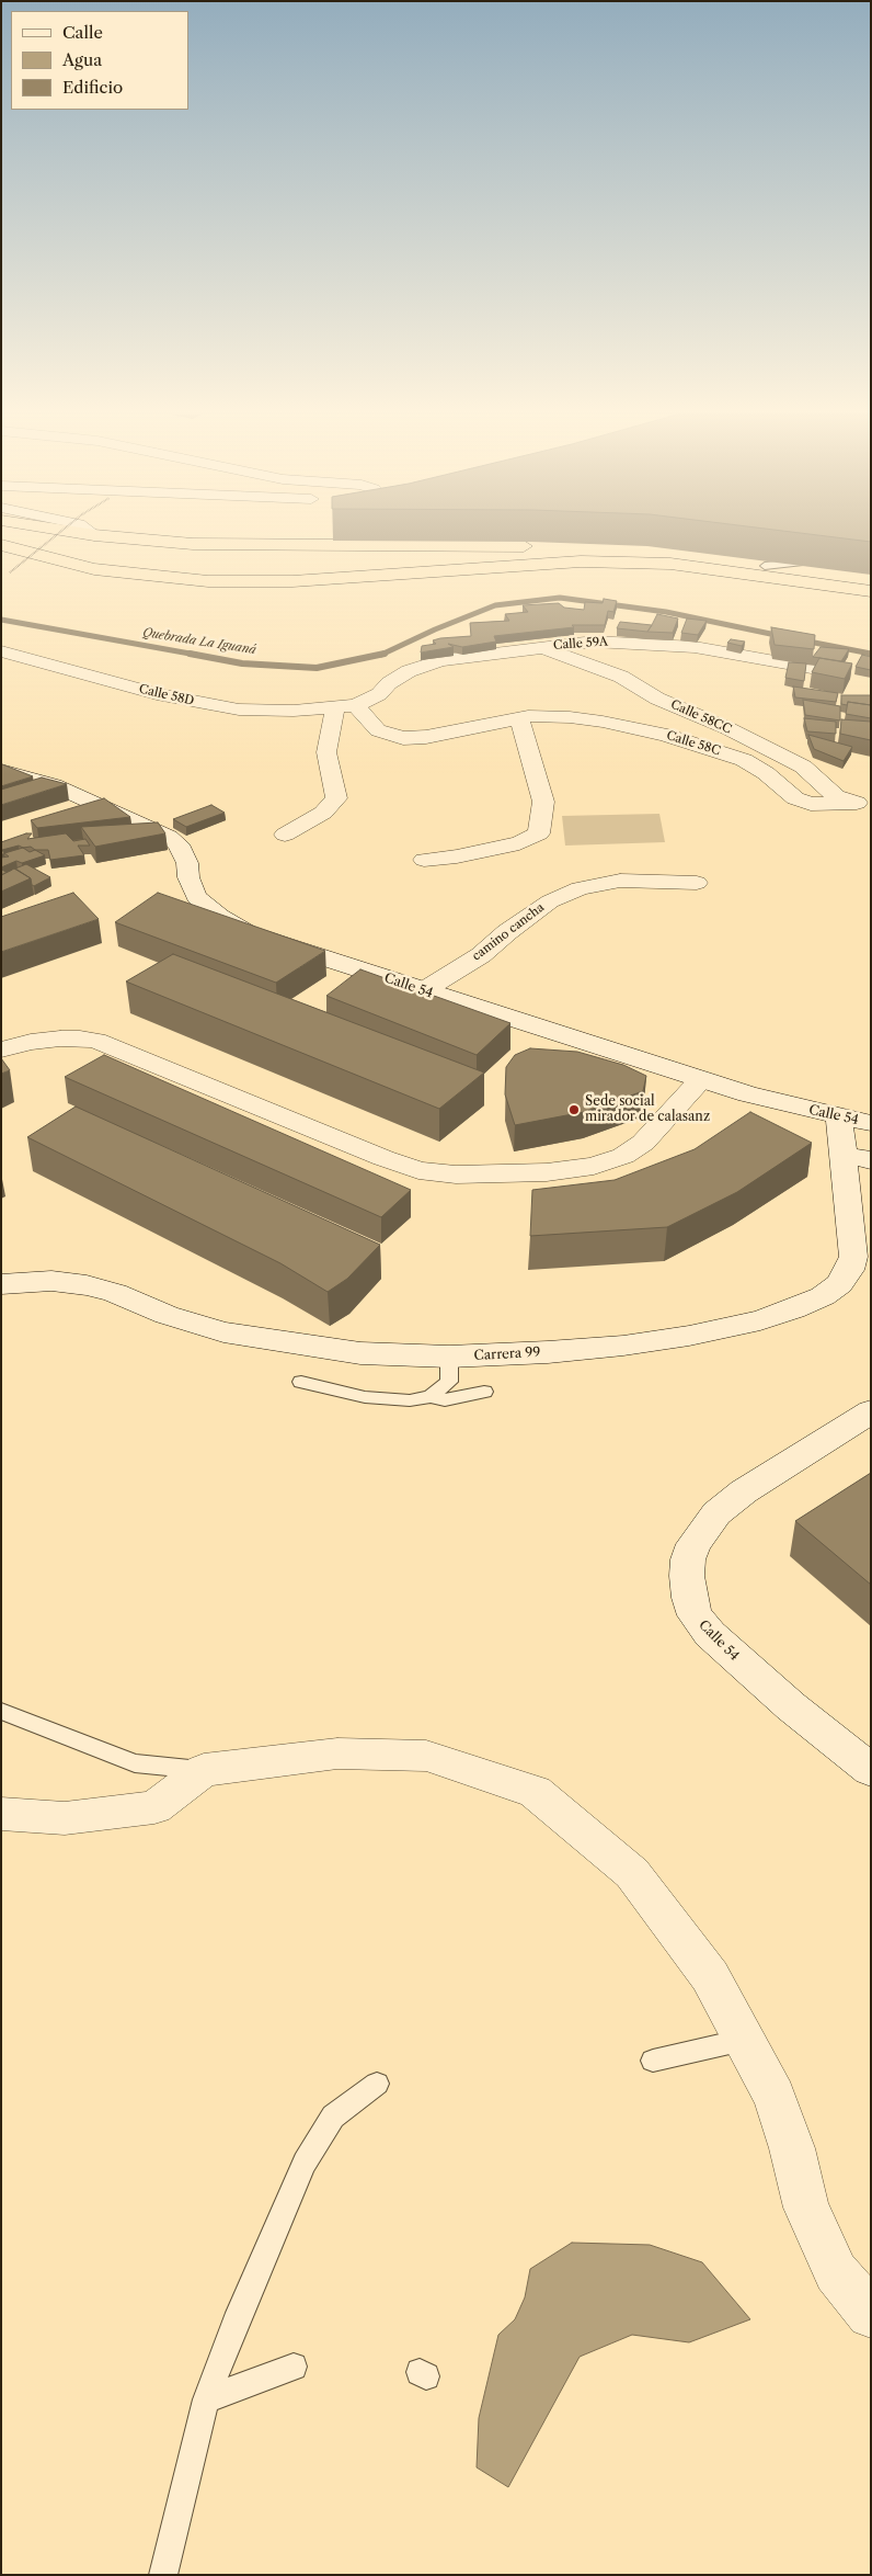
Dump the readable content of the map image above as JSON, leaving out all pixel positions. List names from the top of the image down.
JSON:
{
  "streets": {
    "street": [
      "Calle 59A",
      "Calle 58D",
      "Calle 58CC",
      "Calle 58C",
      "camino cancha",
      "Calle 54",
      "Carrera 99"
    ]
  },
  "crossings": [
    ["Calle 59A", "Calle 58D"],
    ["Calle 59A", "Calle 58CC"],
    ["Calle 59A", "Calle 58C"],
    ["Calle 58D", "Calle 58C"],
    ["Calle 58CC", "Calle 58C"],
    ["camino cancha", "Calle 54"],
    ["Calle 54", "Carrera 99"]
  ],
  "water": ["Quebrada La Iguaná"],
  "places": ["Sede social mirador de calasanz"],
  "legend": ["Calle", "Agua", "Edificio"]
}
